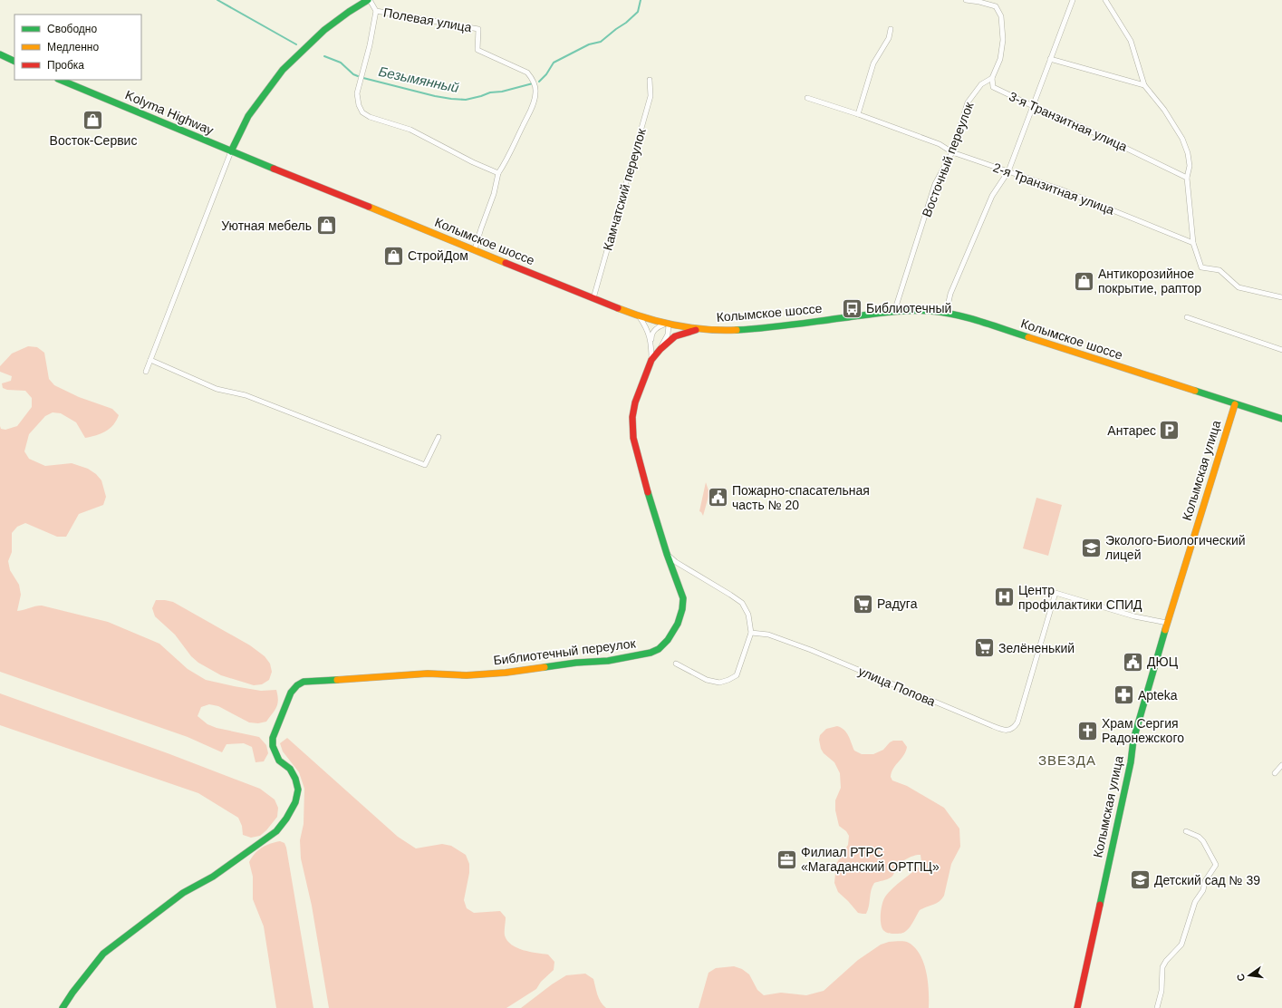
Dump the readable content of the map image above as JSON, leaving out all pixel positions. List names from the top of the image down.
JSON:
{
  "streets": {
    "main road": [
      "Kolyma Highway",
      "Колымское шоссе",
      "Колымская улица",
      "Библиотечный переулок"
    ],
    "street": [
      "Полевая улица",
      "3-я Транзитная улица",
      "Восточный переулок",
      "2-я Транзитная улица",
      "Камчатский переулок",
      "улица Попова"
    ]
  },
  "crossings": [
    ["Kolyma Highway", "Колымское шоссе"],
    ["3-я Транзитная улица", "Восточный переулок"],
    ["Восточный переулок", "2-я Транзитная улица"],
    ["Восточный переулок", "Колымское шоссе"],
    ["Камчатский переулок", "Колымское шоссе"],
    ["Колымское шоссе", "Колымская улица"],
    ["Колымское шоссе", "Библиотечный переулок"],
    ["Колымская улица", "улица Попова"]
  ],
  "districts": ["ЗВЕЗДА"],
  "water": ["Безымянный"],
  "places": {
    "shop": [
      "Восток-Сервис",
      "Уютная мебель",
      "СтройДом",
      "Антикорозийное покрытие, раптор"
    ],
    "bus stop": ["Библиотечный"],
    "parking": ["Антарес"],
    "public building": ["Пожарно-спасательная часть № 20", "ДЮЦ"],
    "school or university": ["Эколого-Биологический лицей", "Детский сад № 39"],
    "hospital": ["Центр профилактики СПИД"],
    "supermarket": ["Радуга", "Зелёненький"],
    "pharmacy": ["Apteka"],
    "church": ["Храм Сергия Радонежского"],
    "office": ["Филиал РТРС «Магаданский ОРТПЦ»"]
  },
  "legend": ["Свободно", "Медленно", "Пробка"],
  "north": "left"
}
